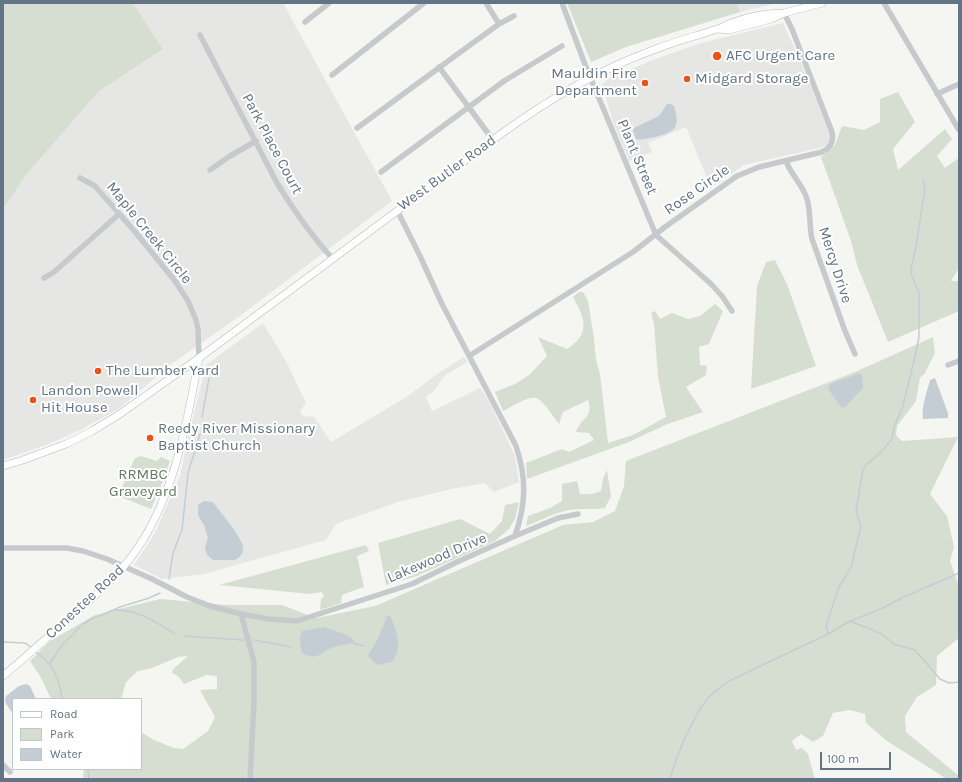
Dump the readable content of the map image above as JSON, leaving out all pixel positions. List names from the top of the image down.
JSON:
{
  "streets": {
    "main road": ["West Butler Road", "Conestee Road"],
    "street": [
      "Park Place Court",
      "Plant Street",
      "Rose Circle",
      "Maple Creek Circle",
      "Mercy Drive",
      "Lakewood Drive"
    ]
  },
  "crossings": [
    ["Park Place Court", "West Butler Road"],
    ["Plant Street", "West Butler Road"],
    ["Plant Street", "Rose Circle"],
    ["West Butler Road", "Rose Circle"],
    ["West Butler Road", "Maple Creek Circle"],
    ["West Butler Road", "Conestee Road"],
    ["Rose Circle", "Mercy Drive"],
    ["Maple Creek Circle", "Conestee Road"],
    ["Lakewood Drive", "Conestee Road"]
  ],
  "parks": ["RRMBC Graveyard"],
  "places": [
    "AFC Urgent Care",
    "Midgard Storage",
    "Mauldin Fire Department",
    "The Lumber Yard",
    "Landon Powell Hit House",
    "Reedy River Missionary Baptist Church"
  ],
  "legend": ["Road", "Park", "Water"],
  "scale_bar": "100 m"
}
